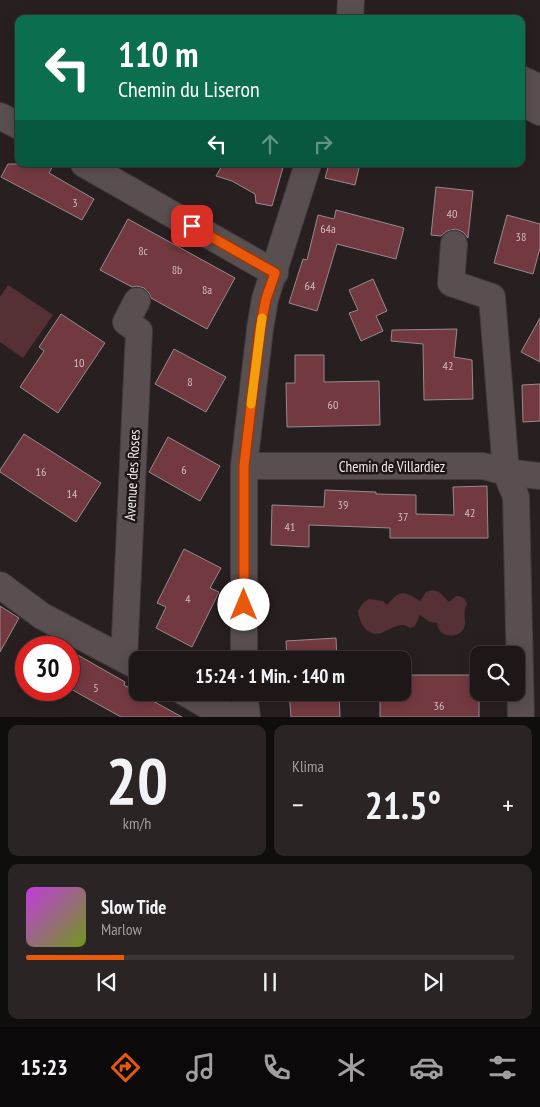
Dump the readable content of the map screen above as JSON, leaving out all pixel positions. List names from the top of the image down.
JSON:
{
  "streets": {
    "street": ["Chemin de Villardiez", "Avenue des Roses"]
  },
  "house_numbers": [
    "3",
    "40",
    "64a",
    "38",
    "8c",
    "8b",
    "64",
    "8a",
    "10",
    "42",
    "8",
    "60",
    "6",
    "16",
    "14",
    "39",
    "42",
    "37",
    "41",
    "4",
    "5",
    "36"
  ],
  "page": {
    "turn": ["110 m", "Chemin du Liseron"],
    "limit": "30",
    "trip": "15:24 · 1 Min. · 140 m",
    "tile": [
      ["20", "km/h"],
      "Klima"
    ],
    "heat": ["−", "21.5°", "+"],
    "song": ["Slow Tide", "Marlow"],
    "tabs": "15:23"
  }
}
